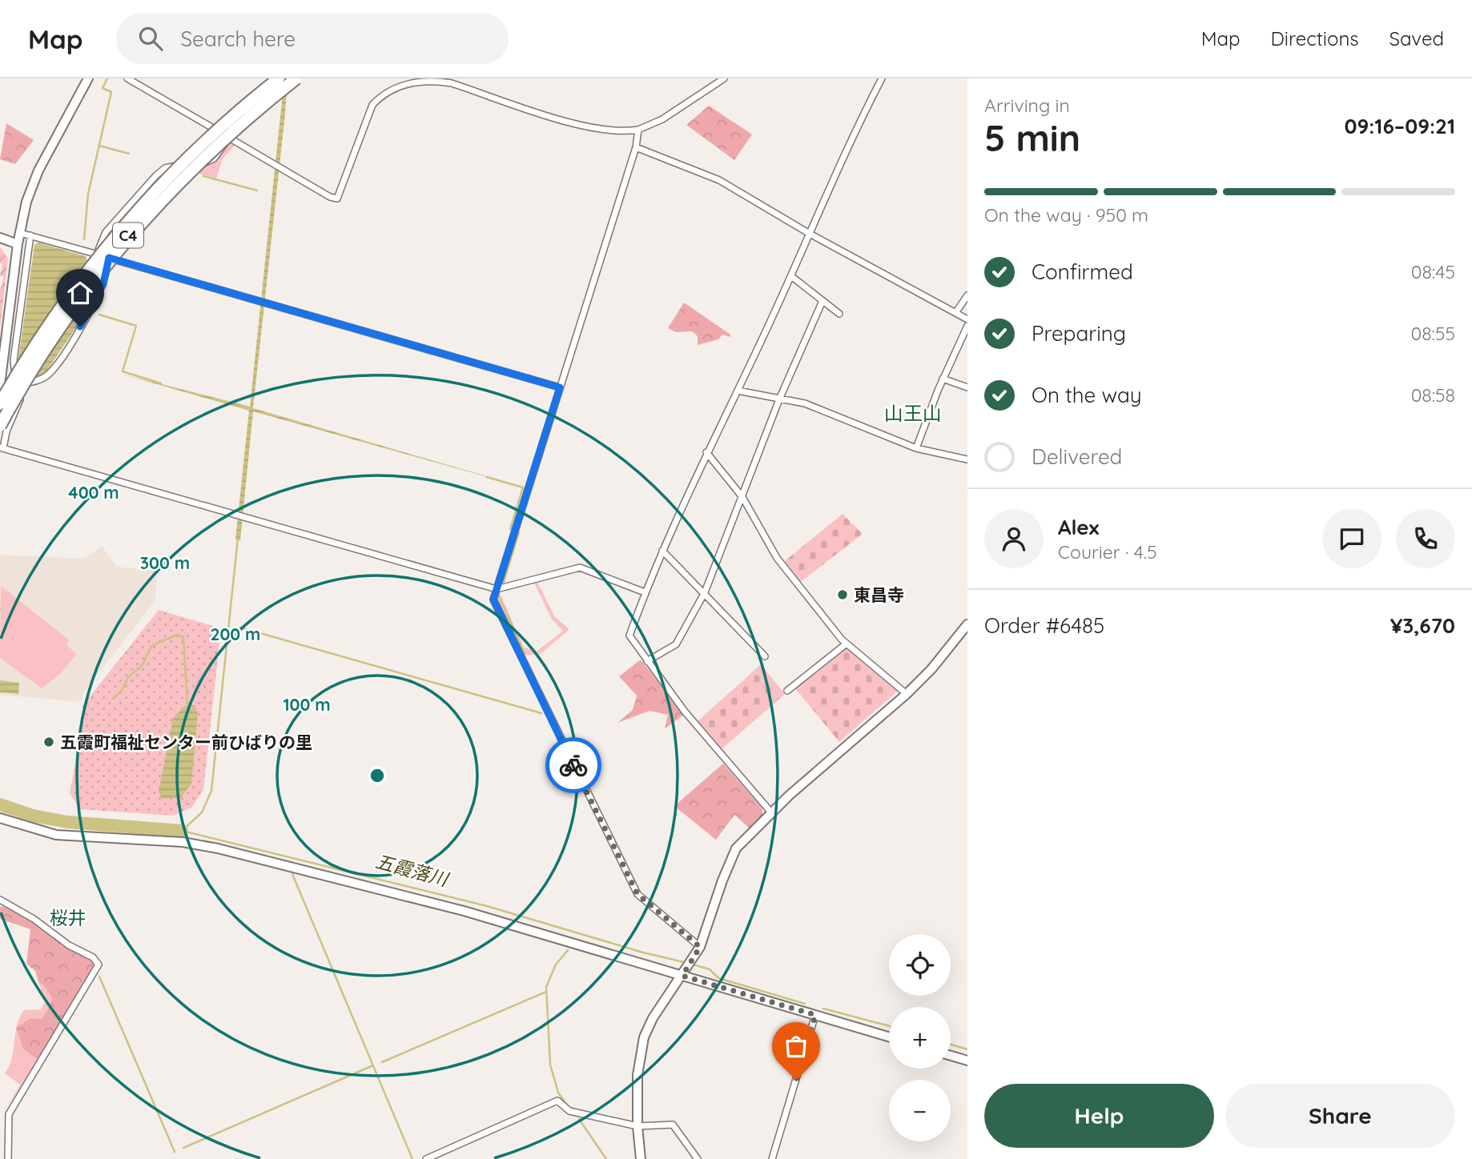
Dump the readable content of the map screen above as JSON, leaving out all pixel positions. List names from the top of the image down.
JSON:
{
  "streets": {
    "highway": ["C4"]
  },
  "districts": ["山王山", "桜井"],
  "water": ["五霞落川"],
  "places": ["東昌寺", "五霞町福祉センター前ひばりの里"],
  "page": {
    "header": "Map",
    "search": "Search here",
    "nav": ["Map", "Directions", "Saved"],
    "heading": ["5 min", "Arriving in", "09:16–09:21"],
    "panel": [
      "Alex",
      "Courier · 4.5",
      "Order #6485",
      "¥3,670"
    ],
    "bar": "On the way · 950 m",
    "list": [
      ["Confirmed", "08:45"],
      ["Preparing", "08:55"],
      ["On the way", "08:58"],
      "Delivered"
    ],
    "map_buttons": ["+", "−"],
    "buttons": ["Help", "Share"]
  },
  "rings": [
    "400 m",
    "300 m",
    "200 m",
    "100 m"
  ]
}
